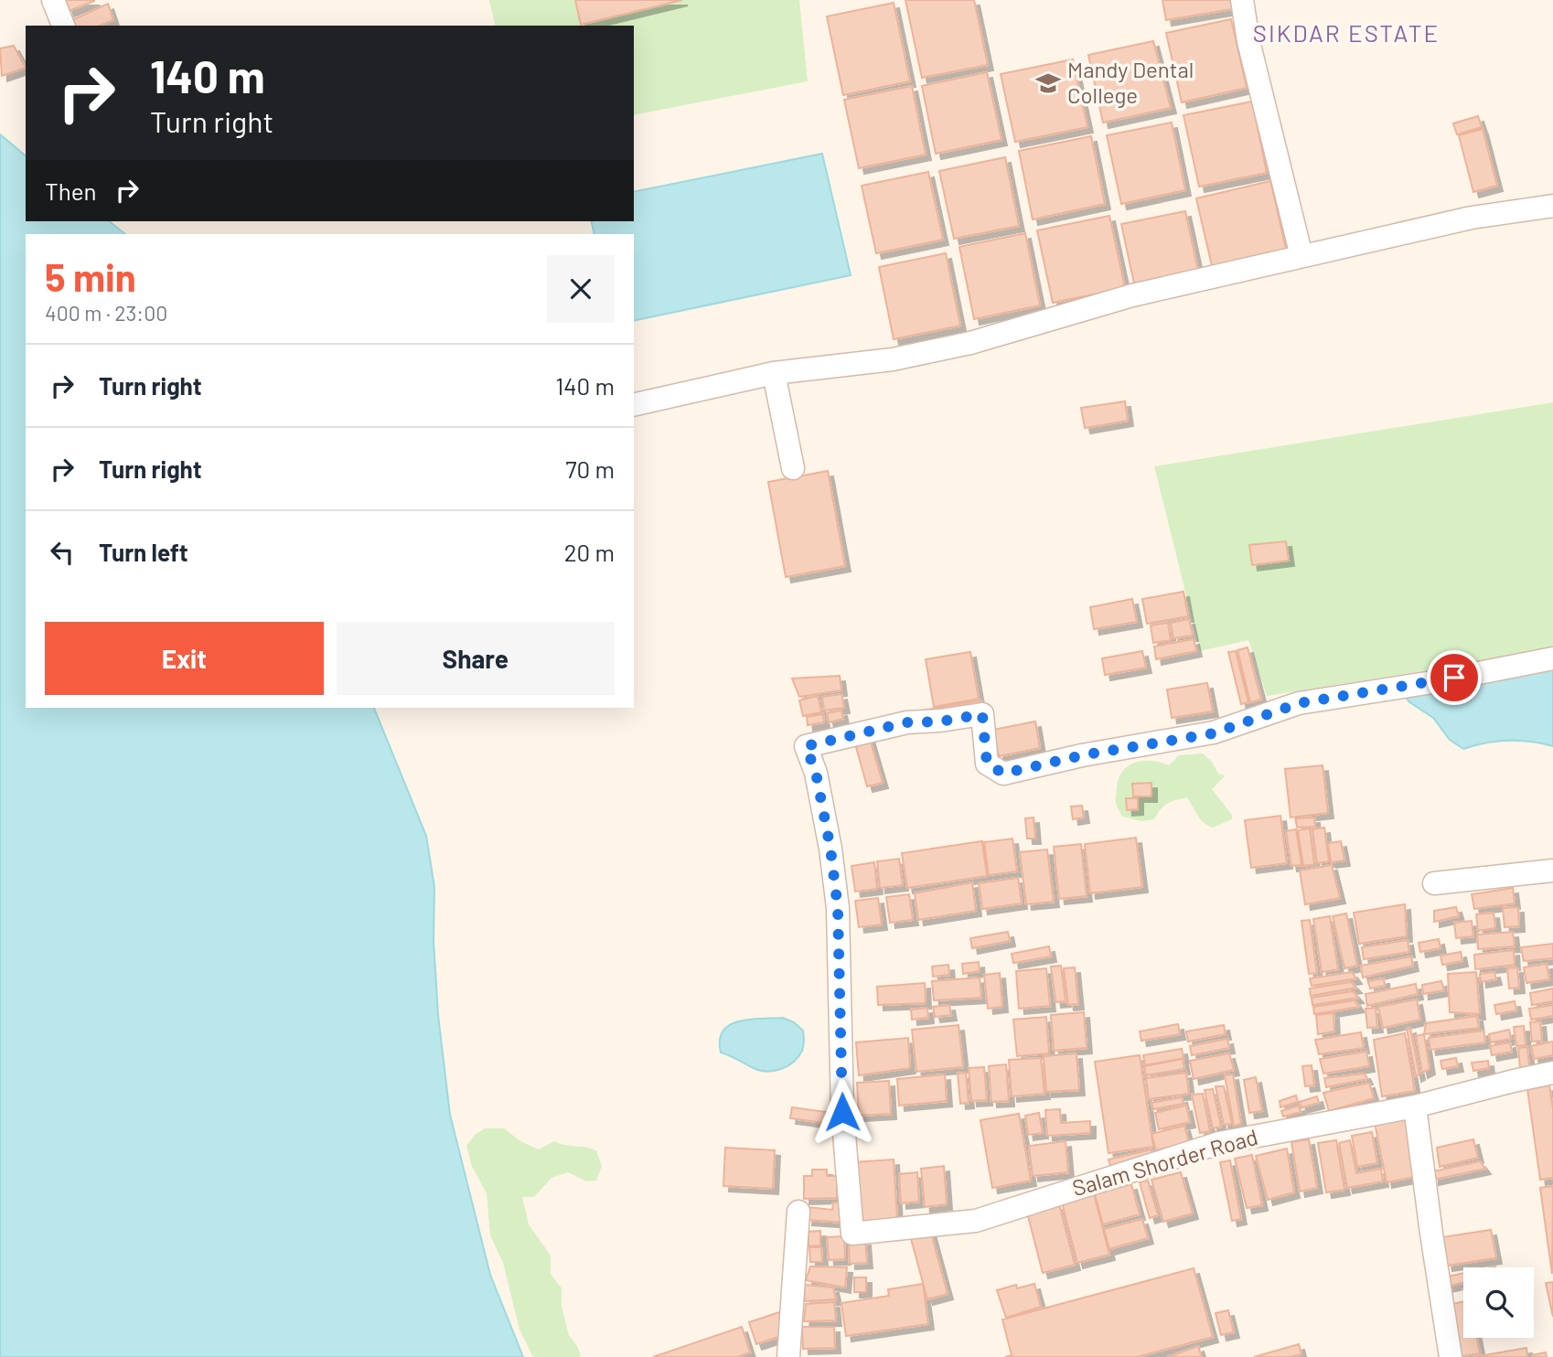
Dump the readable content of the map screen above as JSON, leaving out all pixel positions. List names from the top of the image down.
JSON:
{
  "streets": {
    "street": ["Salam Shorder Road"]
  },
  "districts": ["SIKDAR ESTATE"],
  "places": {
    "school or university": ["Mandy Dental College"]
  },
  "page": {
    "turn": ["140 m", "Turn right"],
    "then": "Then",
    "heading": ["5 min", "400 m · 23:00"],
    "list": [
      {
        "name": "Turn right",
        "value": "140 m"
      },
      {
        "name": "Turn right",
        "value": "70 m"
      },
      {
        "name": "Turn left",
        "value": "20 m"
      }
    ],
    "buttons": ["Exit", "Share"]
  }
}
